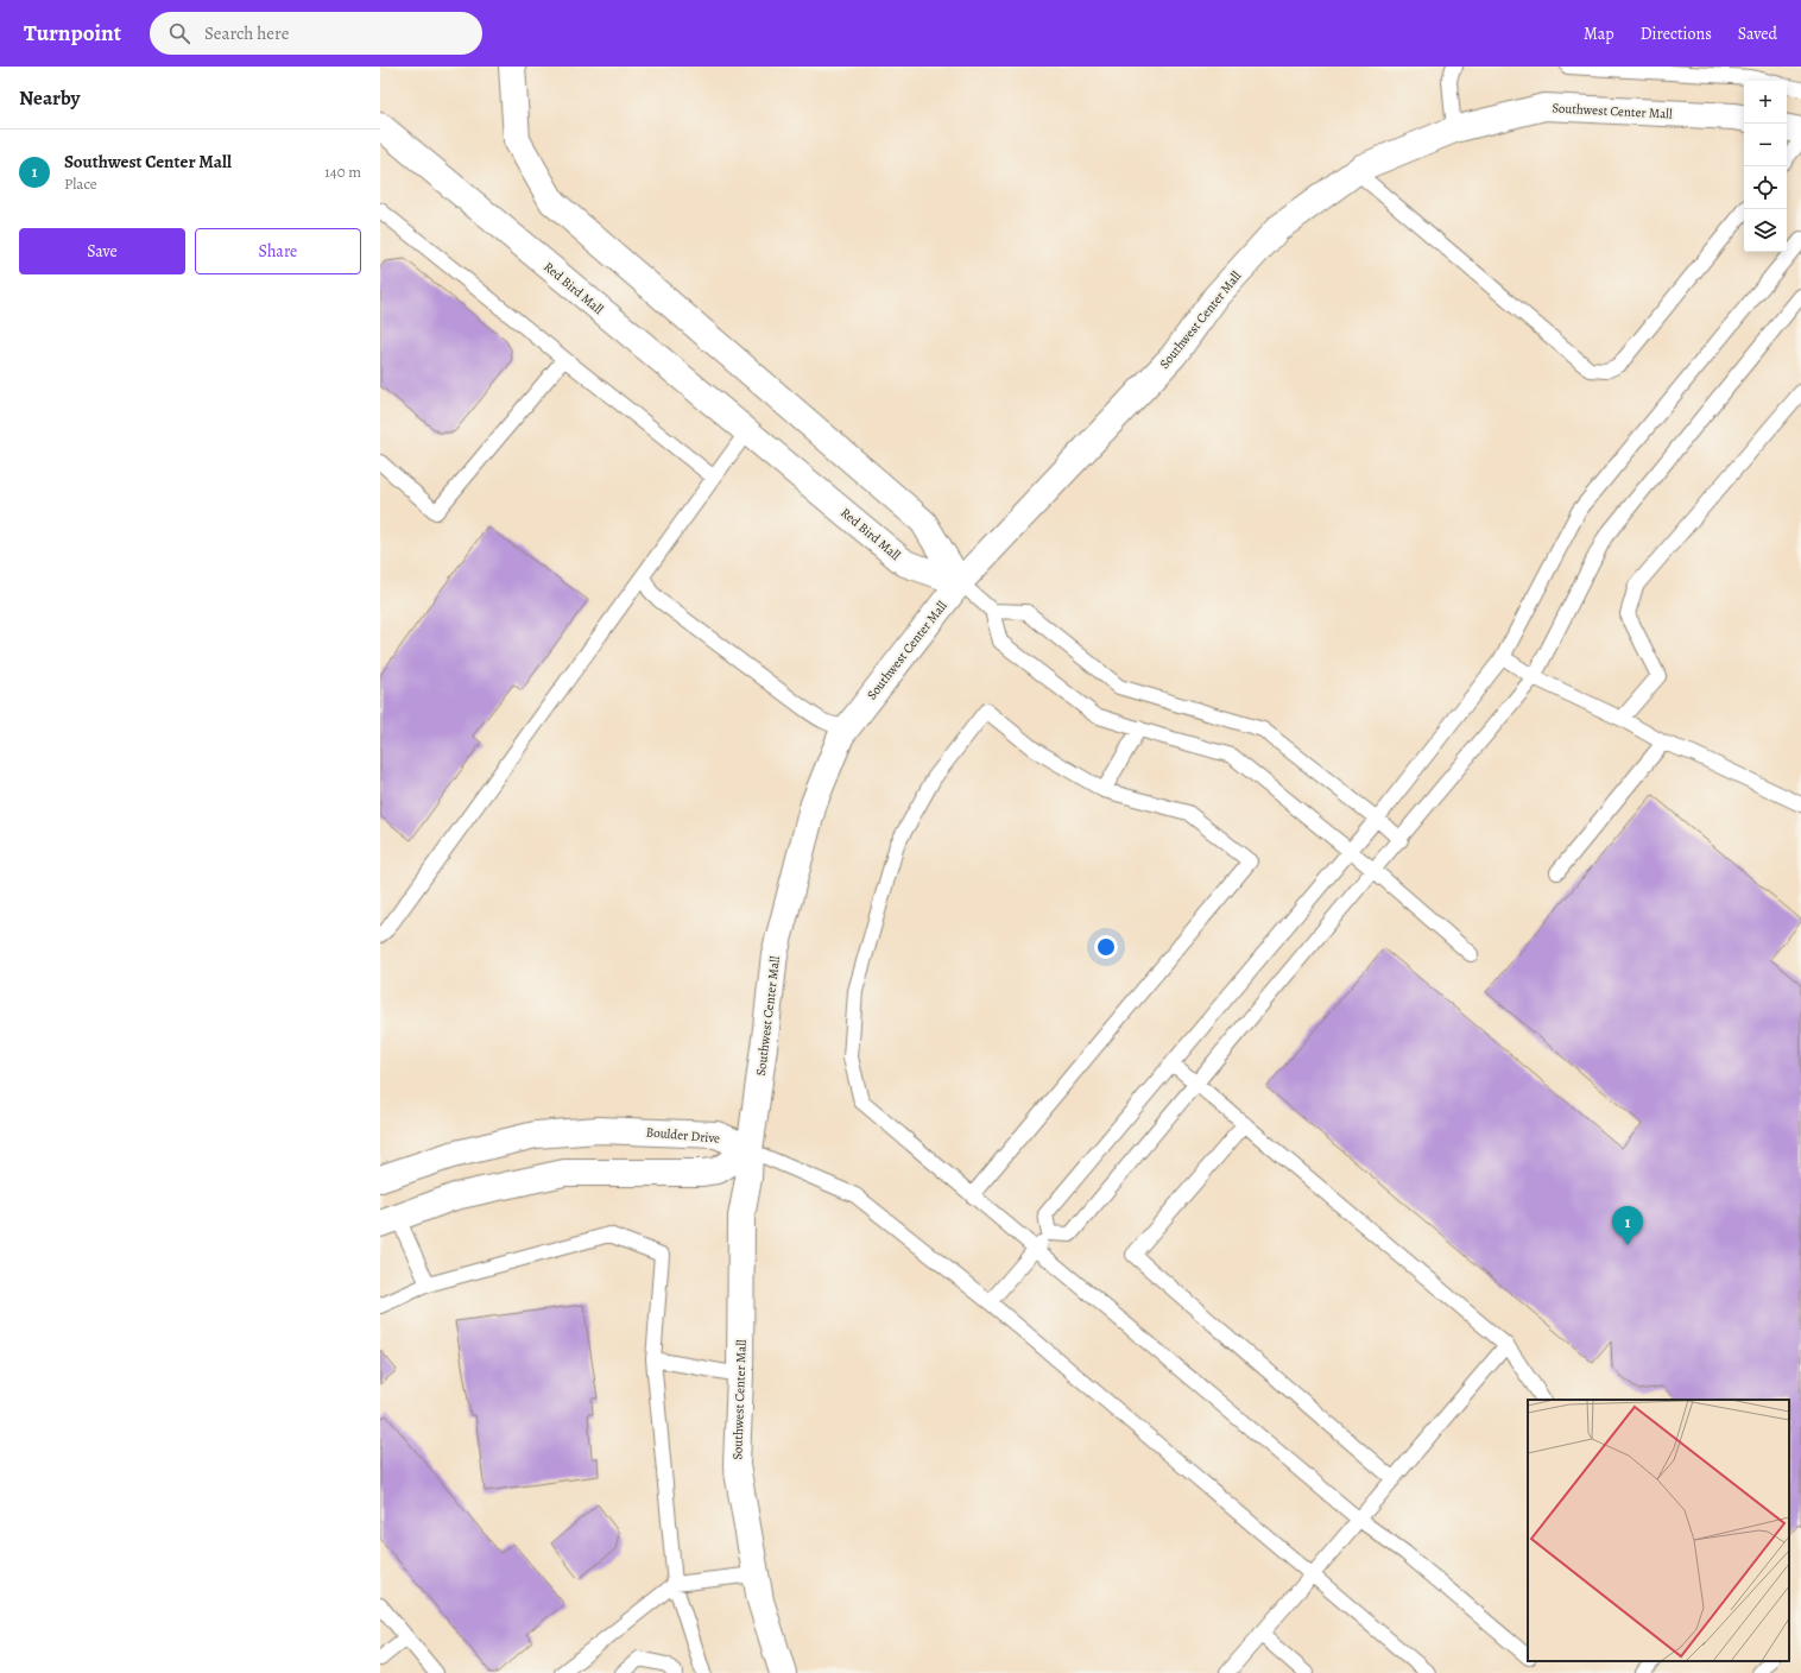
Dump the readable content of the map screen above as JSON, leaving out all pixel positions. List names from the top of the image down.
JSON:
{
  "streets": {
    "street": ["Southwest Center Mall", "Red Bird Mall", "Boulder Drive"]
  },
  "crossings": [
    ["Southwest Center Mall", "Red Bird Mall"],
    ["Southwest Center Mall", "Boulder Drive"]
  ],
  "page": {
    "header": "Turnpoint",
    "search": "Search here",
    "nav": ["Map", "Directions", "Saved"],
    "heading": "Nearby",
    "map_buttons": ["+", "−"],
    "list": [
      {
        "mark": "1",
        "name": "Southwest Center Mall",
        "note": "Place",
        "value": "140 m"
      }
    ],
    "buttons": ["Save", "Share"],
    "pins": "1"
  }
}
